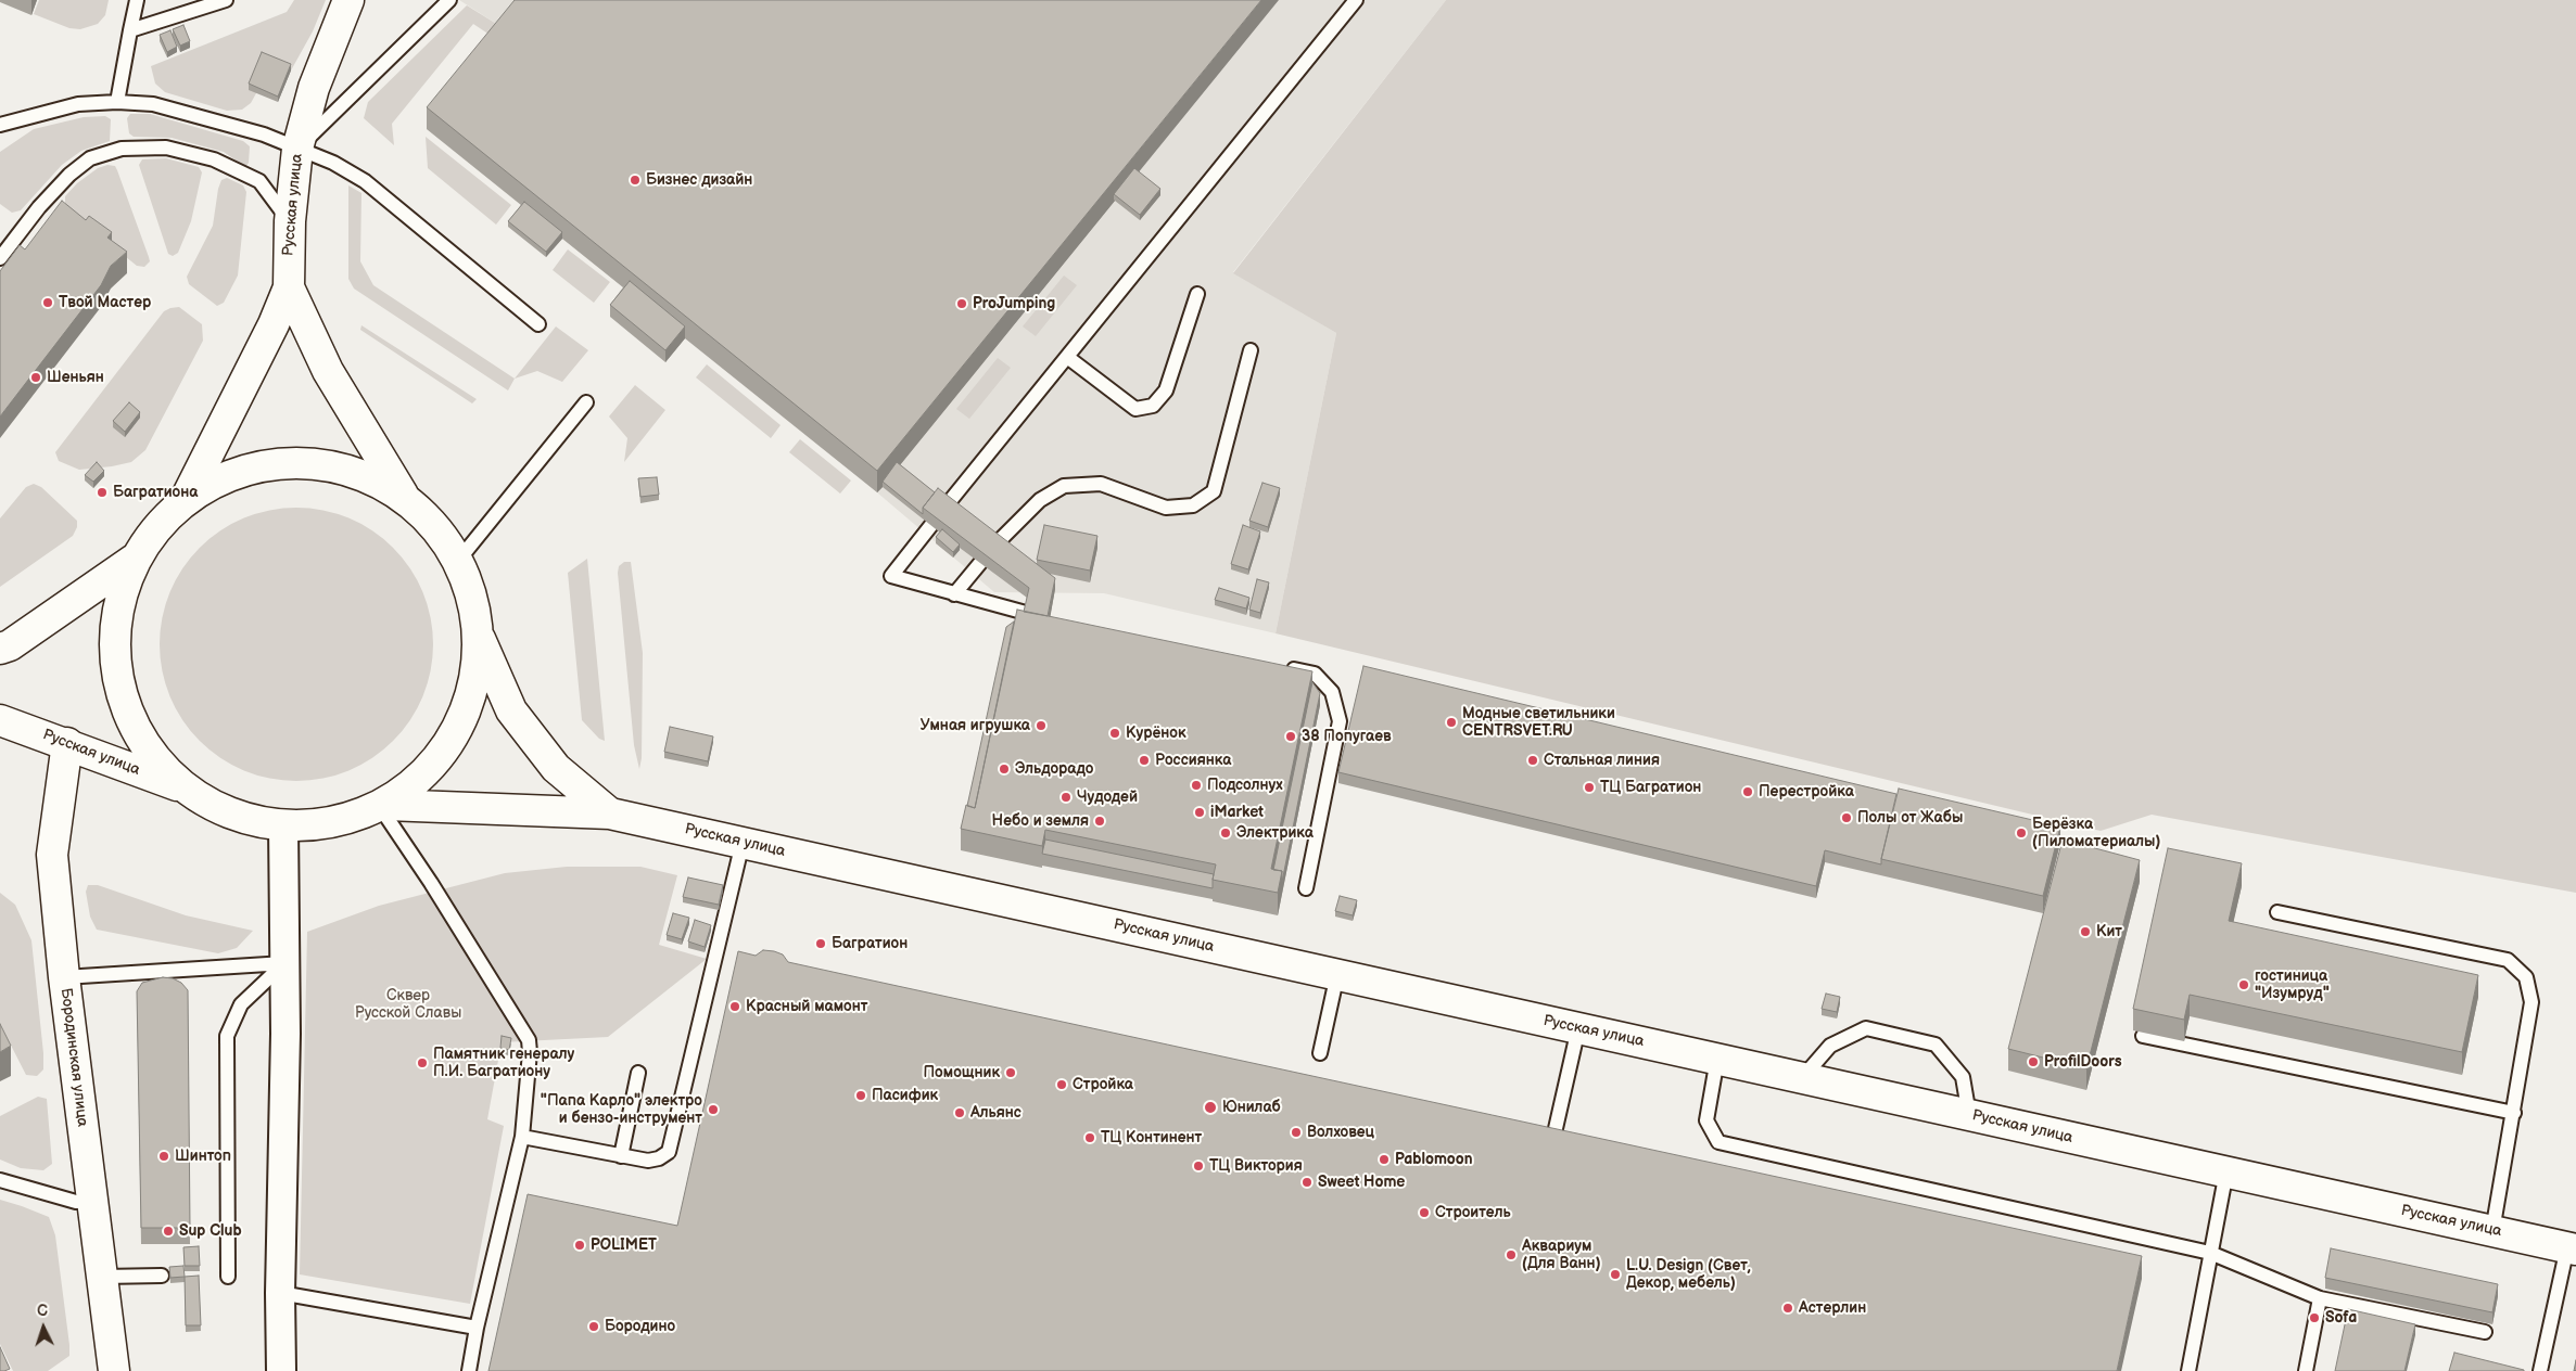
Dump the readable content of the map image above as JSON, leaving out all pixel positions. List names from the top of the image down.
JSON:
{
  "streets": {
    "main road": ["Русская улица", "Бородинская улица"]
  },
  "crossings": [
    ["Русская улица", "Бородинская улица"]
  ],
  "parks": ["Сквер Русской Славы"],
  "places": [
    "Бизнес дизайн",
    "Твой Мастер",
    "ProJumping",
    "Шеньян",
    "Багратиона",
    "Модные светильники CENTRSVET.RU",
    "Умная игрушка",
    "Курёнок",
    "38 Попугаев",
    "Россиянка",
    "Стальная линия",
    "Эльдорадо",
    "Подсолнух",
    "ТЦ Багратион",
    "Перестройка",
    "Чудодей",
    "iMarket",
    "Полы от Жабы",
    "Небо и земля",
    "Электрика",
    "Берёзка (Пиломатериалы)",
    "Кит",
    "Багратион",
    "гостиница \"Изумруд\"",
    "Красный мамонт",
    "ProfilDoors",
    "Памятник генералу П.И. Багратиону",
    "Помощник",
    "Стройка",
    "Пасифик",
    "Юнилаб",
    "\"Папа Карло\" электро и бензо-инструмент",
    "Альянс",
    "Волховец",
    "ТЦ Континент",
    "Шинтоп",
    "Pablomoon",
    "ТЦ Виктория",
    "Sweet Home",
    "Строитель",
    "Sup Club",
    "POLIMET",
    "Аквариум (Для Ванн)",
    "L.U. Design (Свет, Декор, мебель)",
    "Астерлин",
    "Sofa",
    "Бородино"
  ],
  "north": "top"
}
